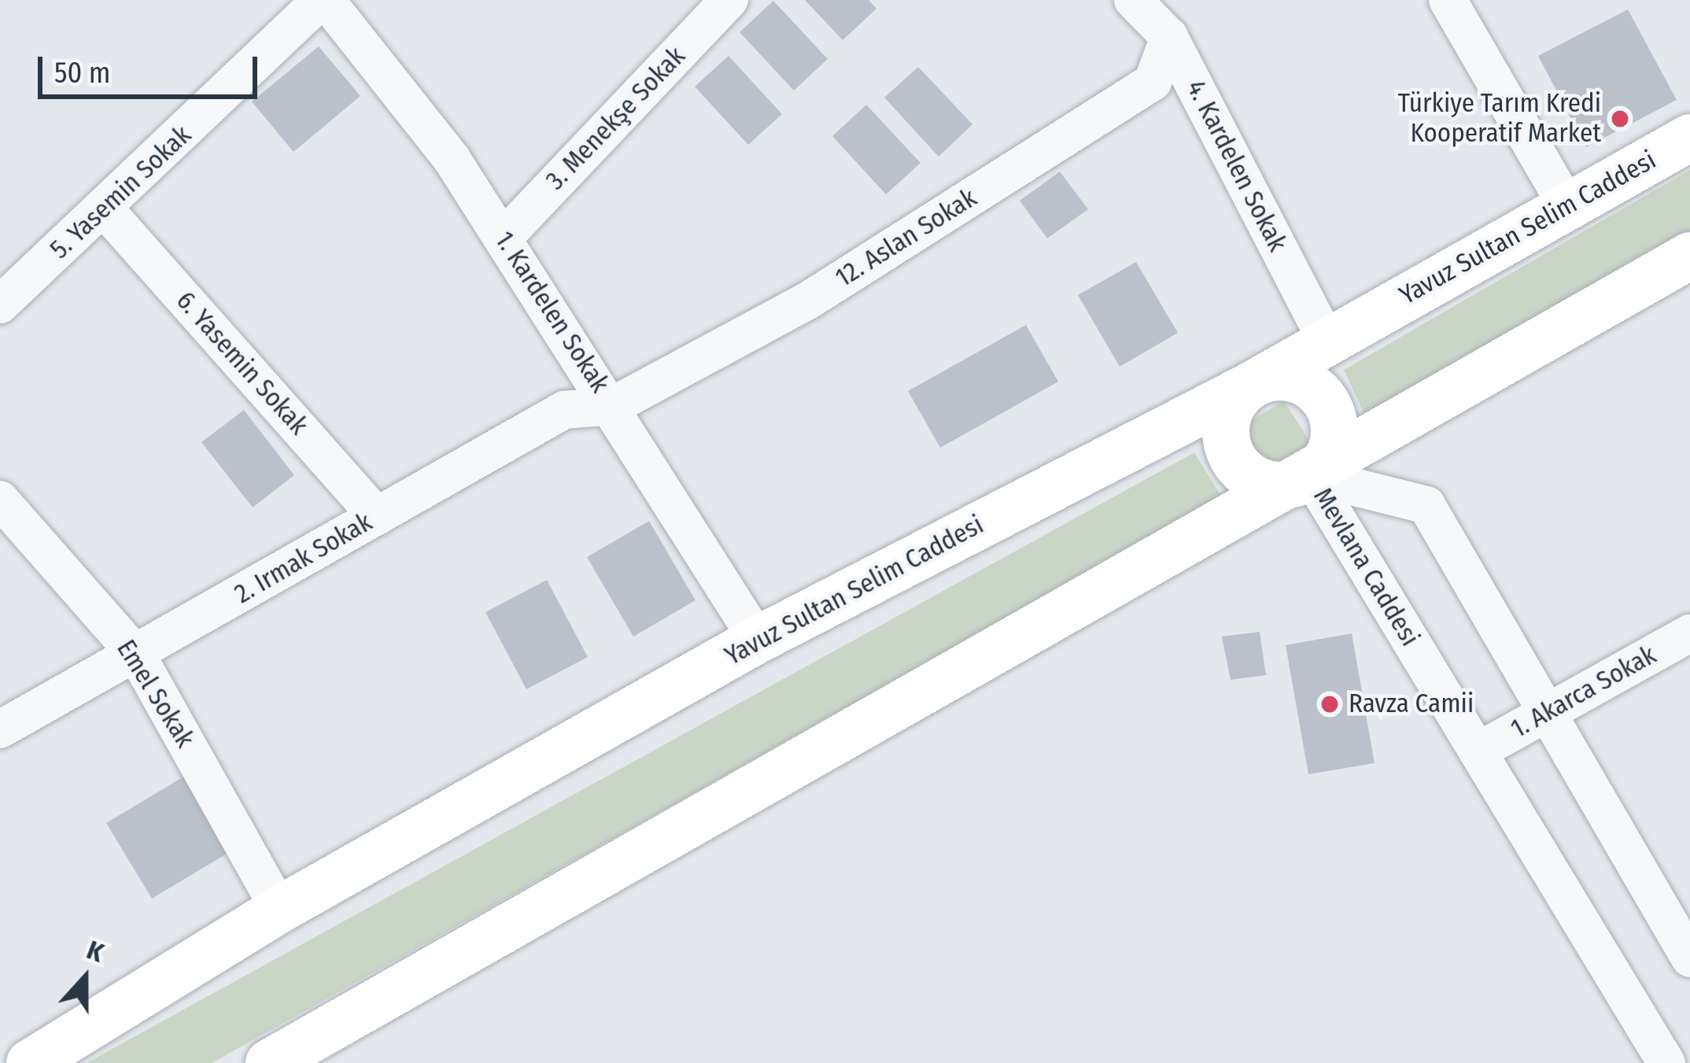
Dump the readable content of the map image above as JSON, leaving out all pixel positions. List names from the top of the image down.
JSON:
{
  "streets": {
    "main road": ["Yavuz Sultan Selim Caddesi"],
    "street": [
      "3. Menekşe Sokak",
      "4. Kardelen Sokak",
      "5. Yasemin Sokak",
      "12. Aslan Sokak",
      "1. Kardelen Sokak",
      "6. Yasemin Sokak",
      "2. Irmak Sokak",
      "Mevlana Caddesi",
      "1. Akarca Sokak",
      "Emel Sokak"
    ]
  },
  "crossings": [
    ["3. Menekşe Sokak", "1. Kardelen Sokak"],
    ["4. Kardelen Sokak", "Yavuz Sultan Selim Caddesi"],
    ["4. Kardelen Sokak", "12. Aslan Sokak"],
    ["5. Yasemin Sokak", "1. Kardelen Sokak"],
    ["5. Yasemin Sokak", "6. Yasemin Sokak"],
    ["Yavuz Sultan Selim Caddesi", "1. Kardelen Sokak"],
    ["Yavuz Sultan Selim Caddesi", "Mevlana Caddesi"],
    ["Yavuz Sultan Selim Caddesi", "Emel Sokak"],
    ["12. Aslan Sokak", "1. Kardelen Sokak"],
    ["12. Aslan Sokak", "2. Irmak Sokak"],
    ["1. Kardelen Sokak", "2. Irmak Sokak"],
    ["6. Yasemin Sokak", "2. Irmak Sokak"],
    ["2. Irmak Sokak", "Emel Sokak"],
    ["Mevlana Caddesi", "1. Akarca Sokak"]
  ],
  "places": ["Türkiye Tarım Kredi Kooperatif Market", "Ravza Camii"],
  "scale_bar": "50 m",
  "north": "top"
}
